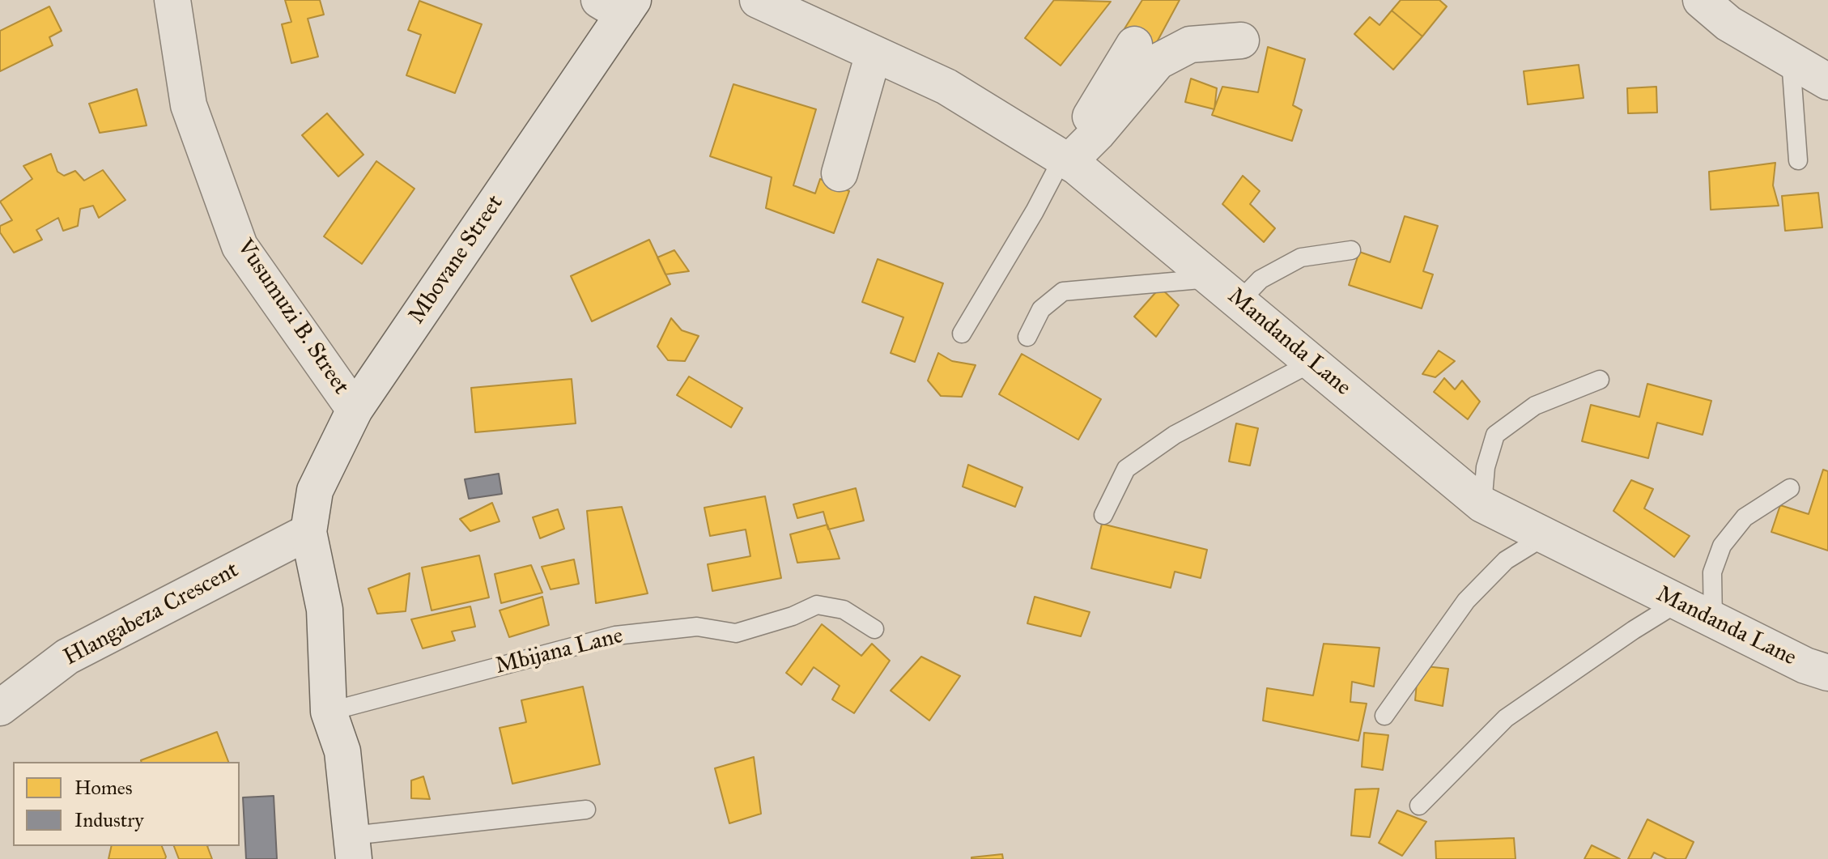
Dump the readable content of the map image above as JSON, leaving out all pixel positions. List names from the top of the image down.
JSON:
{
  "streets": {
    "street": [
      "Mbovane Street",
      "Vusumuzi B. Street",
      "Mandanda Lane",
      "Hlangabeza Crescent"
    ],
    "lane": ["Mbijana Lane"]
  },
  "crossings": [
    ["Mbovane Street", "Vusumuzi B. Street"],
    ["Mbovane Street", "Hlangabeza Crescent"]
  ],
  "legend": ["Homes", "Industry"]
}
